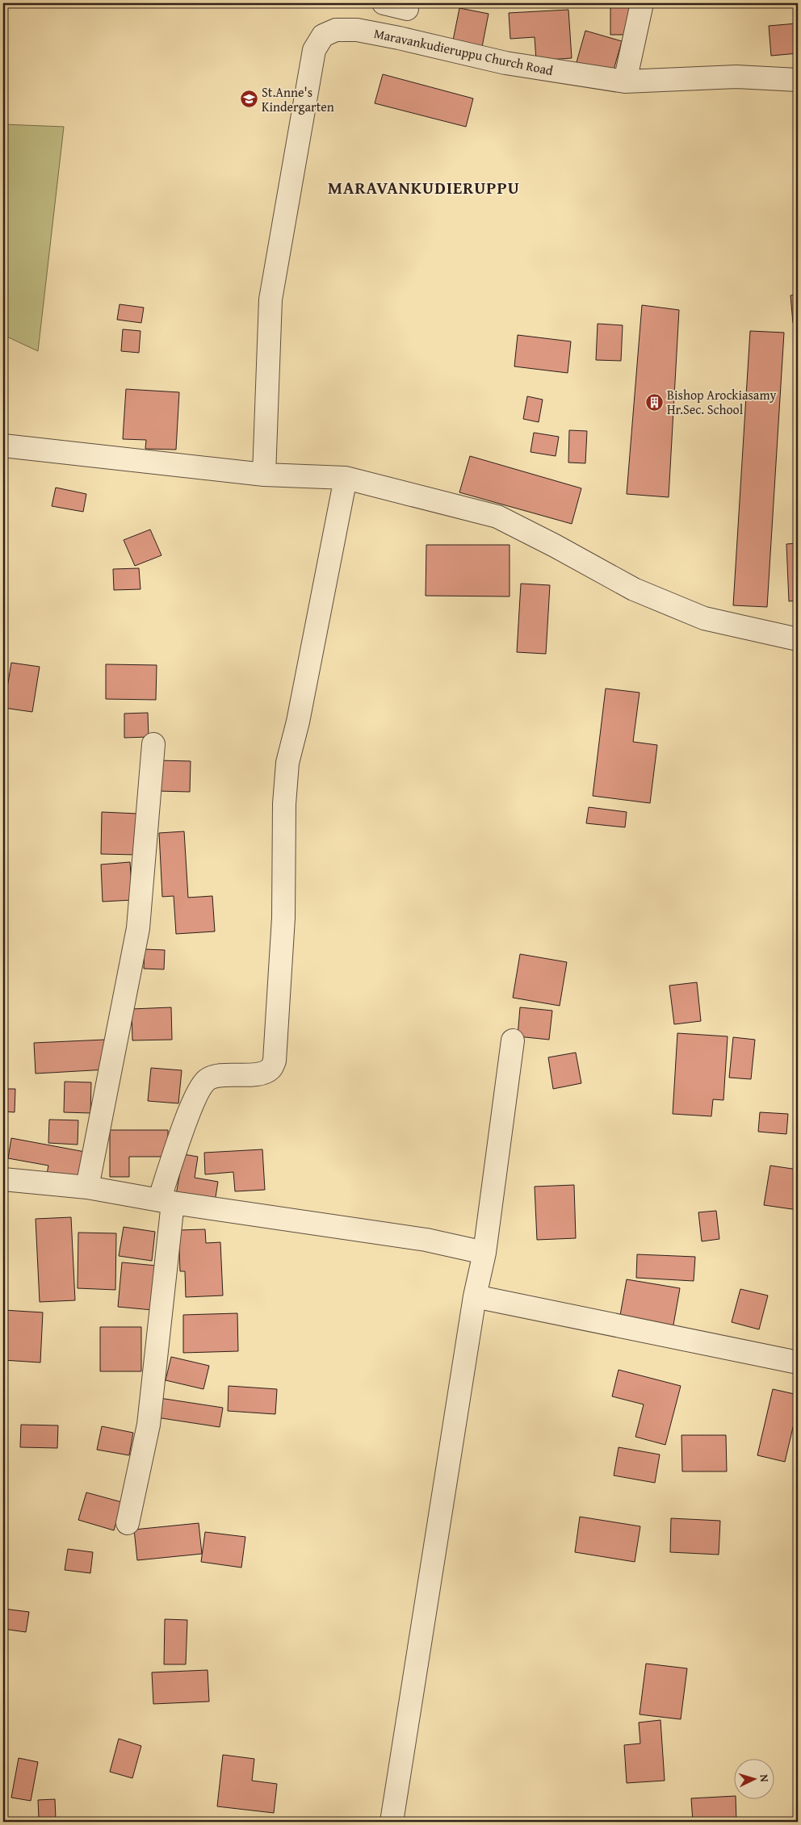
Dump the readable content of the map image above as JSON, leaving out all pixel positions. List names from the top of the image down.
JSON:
{
  "streets": {
    "street": ["Maravankudieruppu Church Road"]
  },
  "districts": ["MARAVANKUDIERUPPU"],
  "places": {
    "school or university": ["St.Anne's Kindergarten"],
    "building": ["Bishop Arockiasamy Hr.Sec. School"]
  },
  "north": "right"
}
